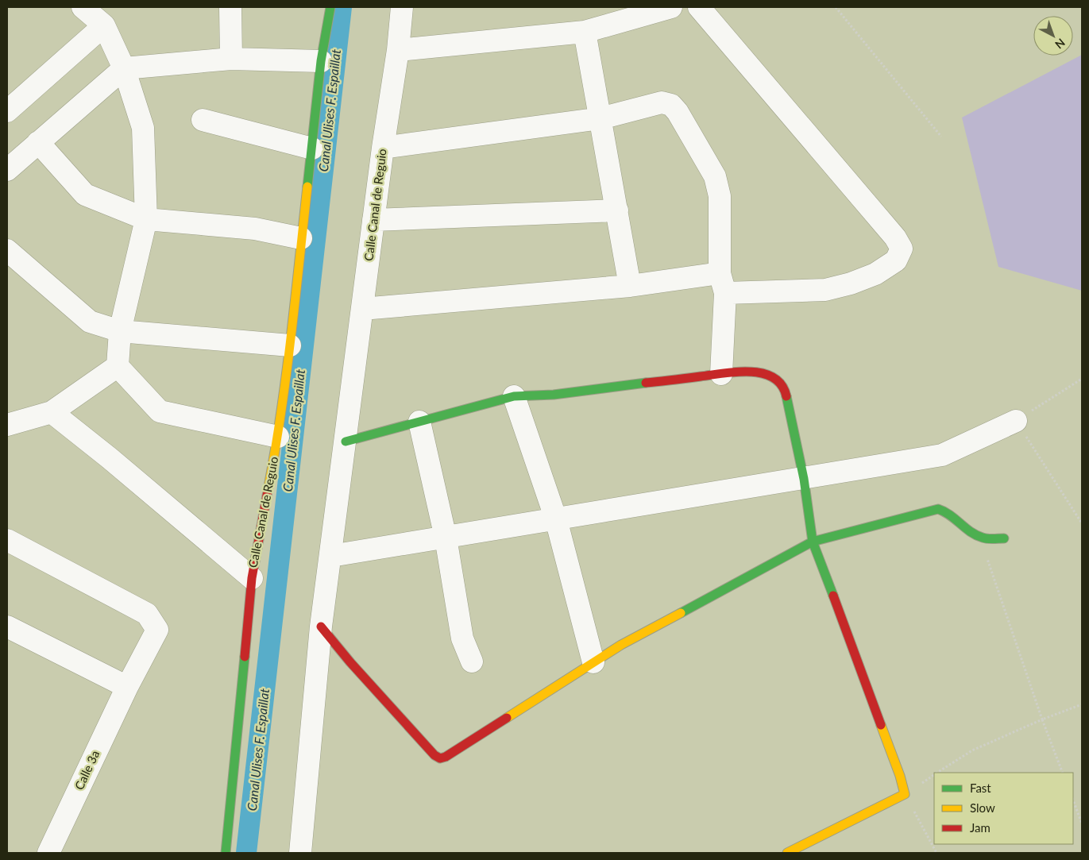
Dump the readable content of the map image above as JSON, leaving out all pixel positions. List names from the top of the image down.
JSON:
{
  "streets": {
    "street": ["Calle Canal de Reguio", "Calle 3a"]
  },
  "water": ["Canal Ulises F. Espaillat"],
  "legend": ["Fast", "Slow", "Jam"],
  "north": "bottom right"
}
